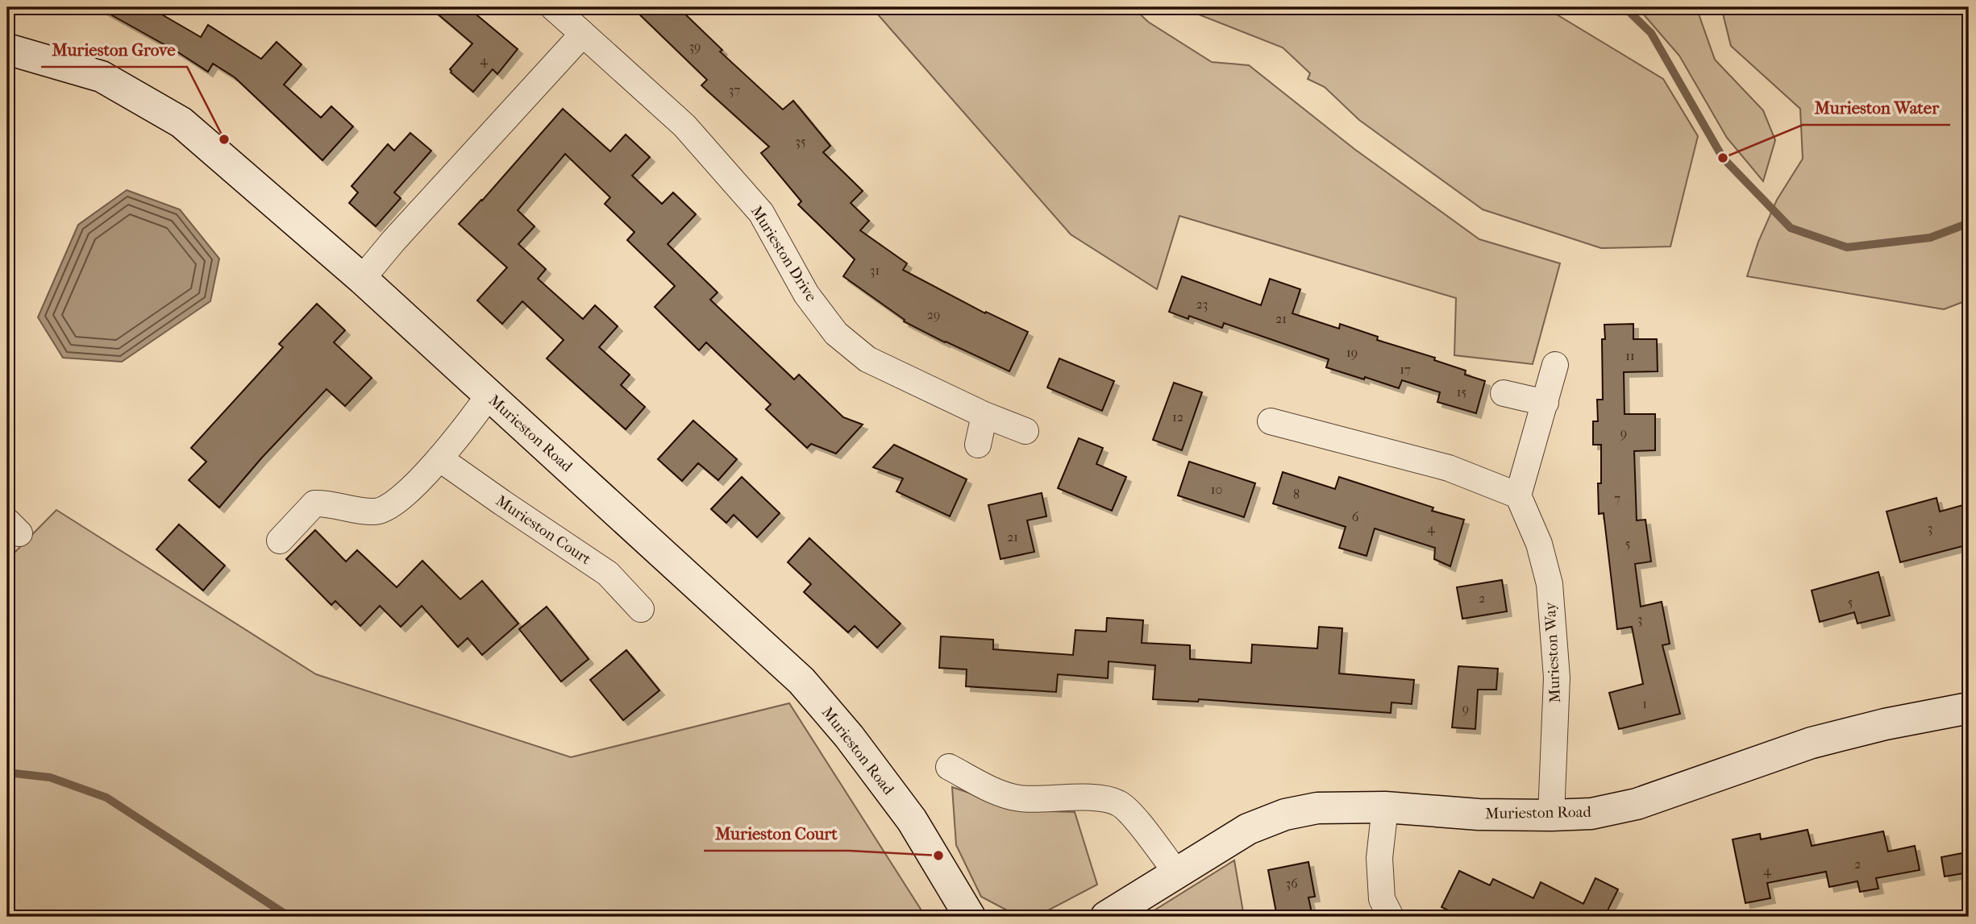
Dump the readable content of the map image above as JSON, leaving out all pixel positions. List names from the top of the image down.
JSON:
{
  "streets": {
    "street": [
      "Murieston Drive",
      "Murieston Road",
      "Murieston Court",
      "Murieston Way"
    ]
  },
  "crossings": [
    ["Murieston Road", "Murieston Way"]
  ],
  "places": ["Murieston Grove", "Murieston Water", "Murieston Court"],
  "house_numbers": [
    "39",
    "4",
    "37",
    "35",
    "31",
    "23",
    "29",
    "21",
    "19",
    "11",
    "17",
    "15",
    "12",
    "9",
    "10",
    "8",
    "7",
    "6",
    "4",
    "3",
    "21",
    "5",
    "2",
    "5",
    "3",
    "1",
    "9",
    "2",
    "4",
    "36"
  ]
}
